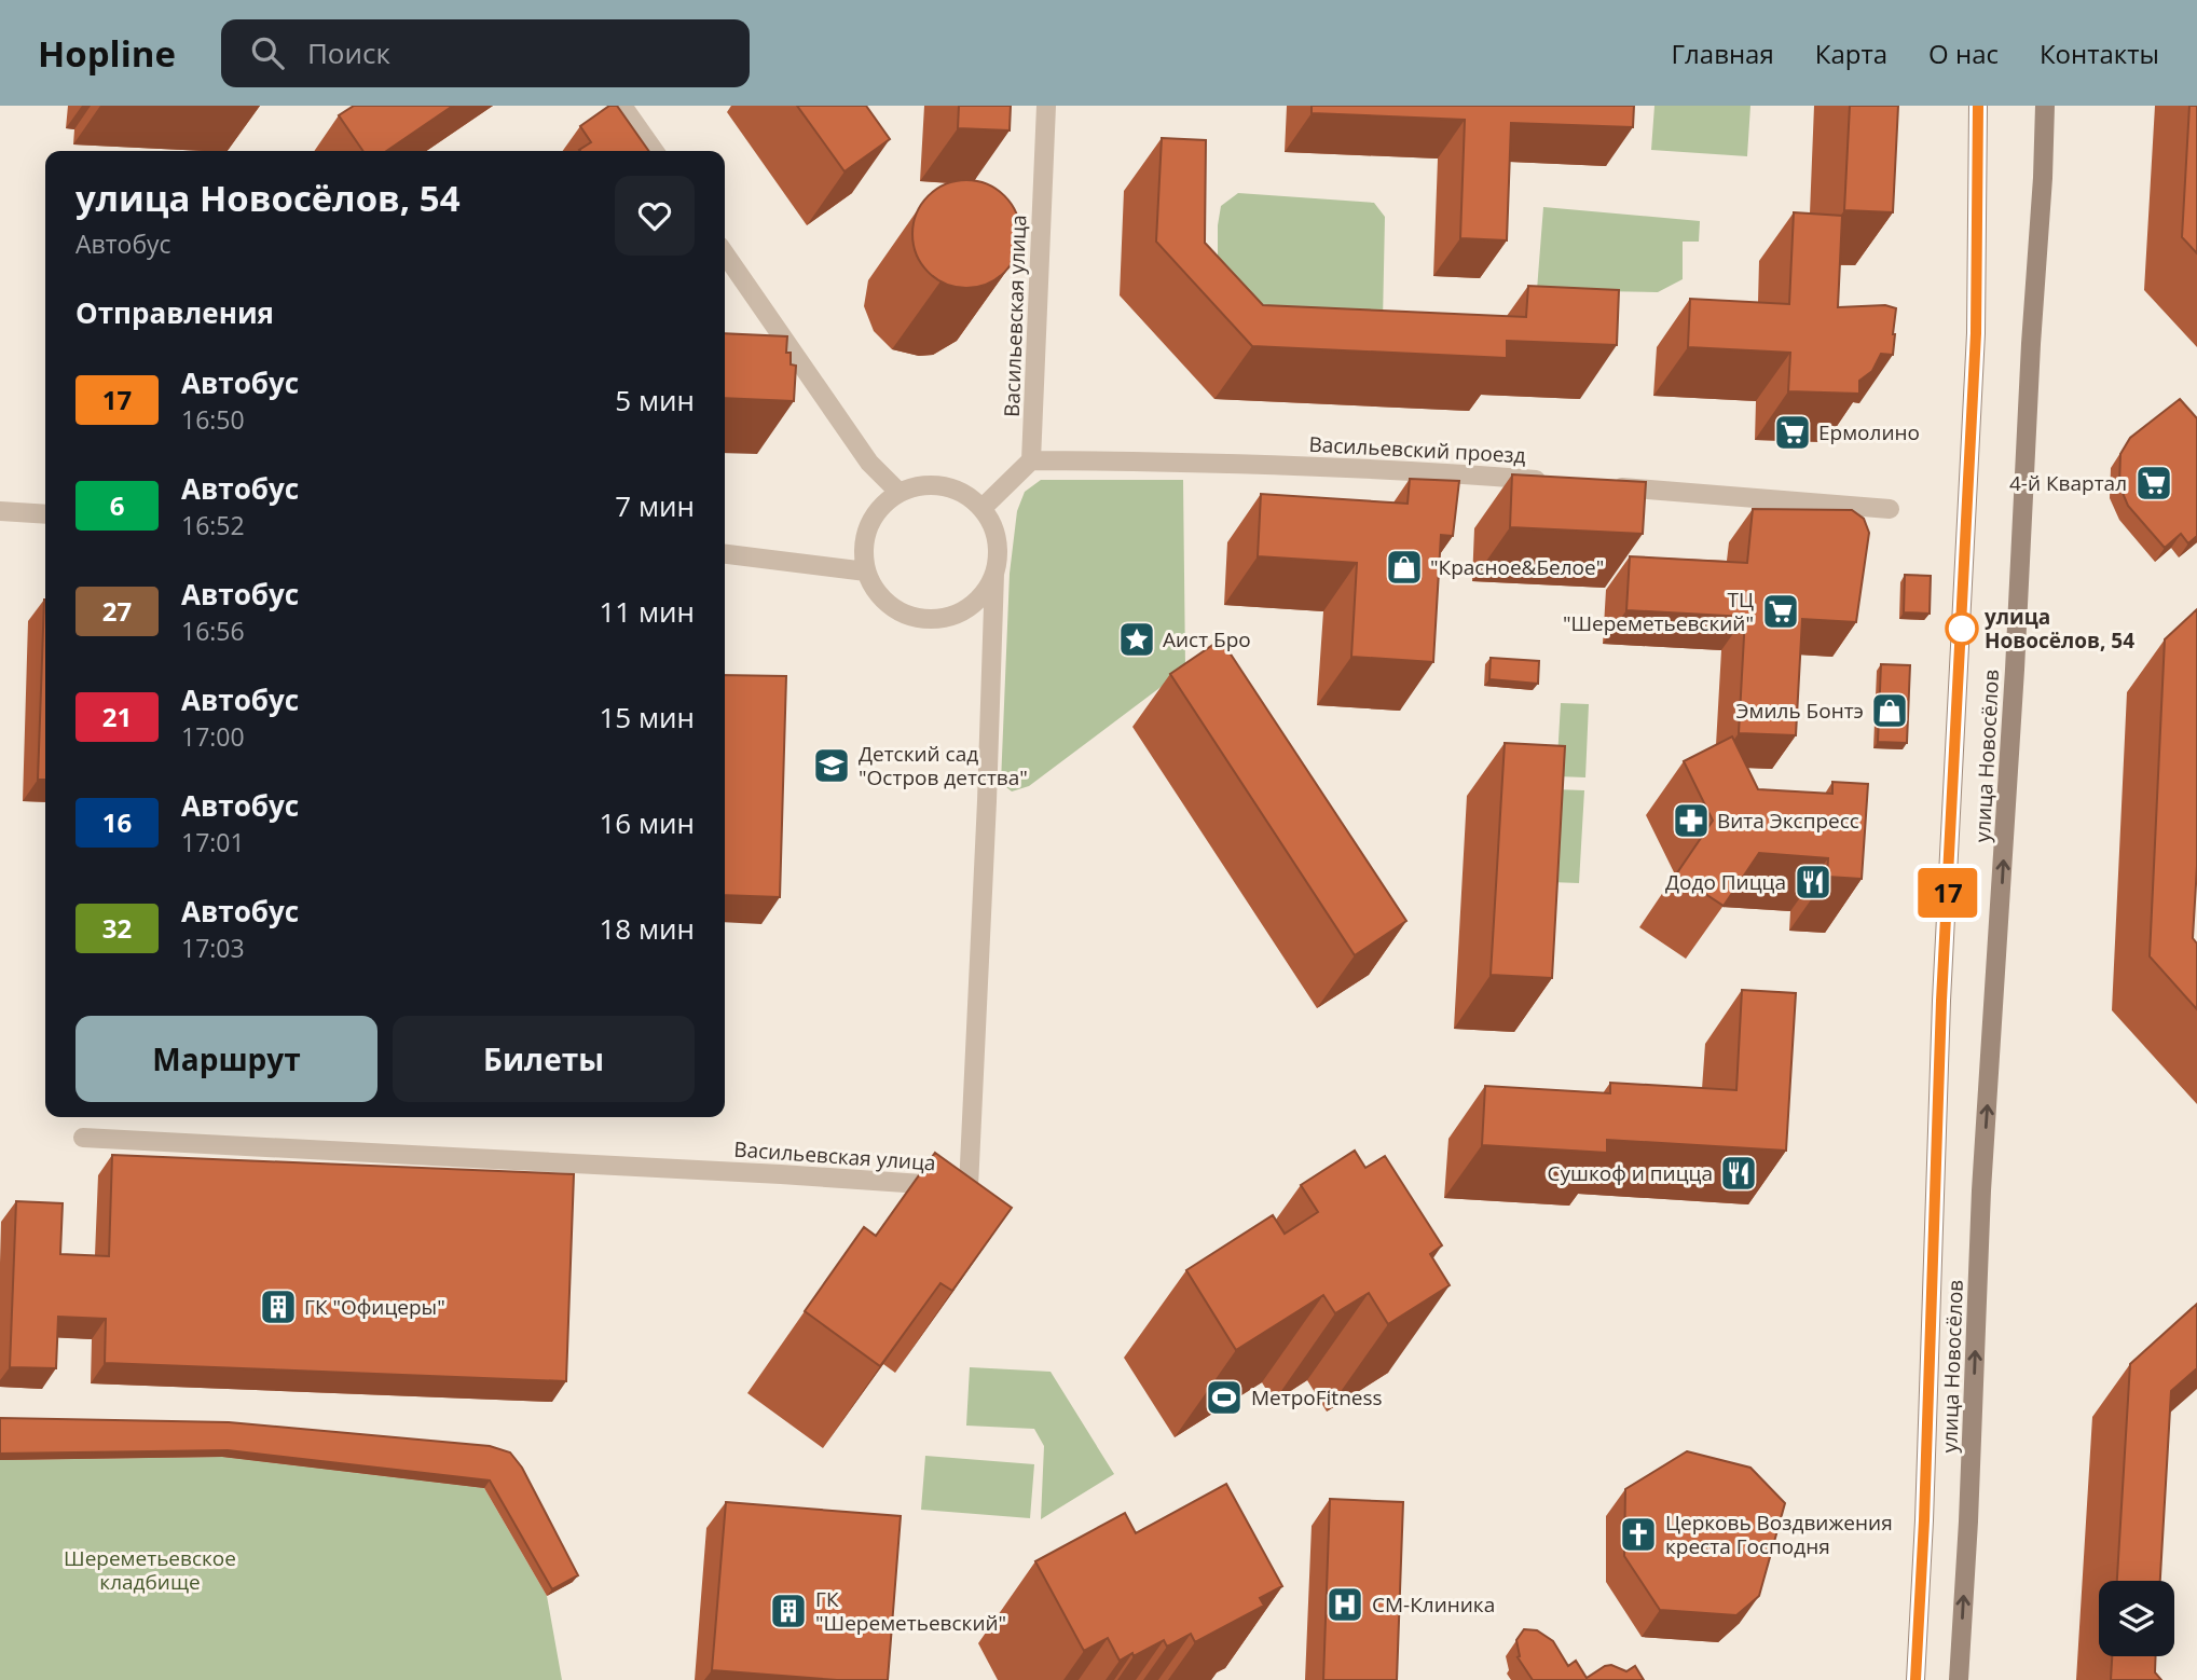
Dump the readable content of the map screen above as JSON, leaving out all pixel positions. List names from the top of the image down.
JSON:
{
  "streets": {
    "main road": ["улица Новосёлов"],
    "street": ["Васильевская улица", "Васильевский проезд"]
  },
  "crossings": [
    ["Васильевская улица", "Васильевский проезд"]
  ],
  "parks": ["Шереметьевское кладбище"],
  "places": {
    "supermarket": ["Ермолино", "4-й Квартал", "ТЦ \"Шереметьевский\""],
    "shop": ["\"Красное&Белое\"", "Эмиль Бонтэ"],
    "other": ["улица Новосёлов, 54"],
    "place": ["Аист Бро"],
    "school or university": ["Детский сад \"Остров детства\""],
    "pharmacy": ["Вита Экспресс"],
    "restaurant": ["Додо Пицца", "Сушкоф и пицца"],
    "building": ["ГК \"Офицеры\"", "ГК \"Шереметьевский\""],
    "sports": ["МетроFitness"],
    "church": ["Церковь Воздвижения креста Господня"],
    "hospital": ["СМ-Клиника"]
  },
  "lines": ["bus line 17"],
  "page": {
    "header": "Hopline",
    "search": "Поиск",
    "nav": [
      "Главная",
      "Карта",
      "О нас",
      "Контакты"
    ],
    "on_map": "17",
    "heading": [
      ["улица Новосёлов, 54", "Автобус"],
      "Отправления"
    ],
    "list": [
      {
        "mark": "17",
        "name": "Автобус",
        "note": "16:50",
        "value": "5 мин"
      },
      {
        "mark": "6",
        "name": "Автобус",
        "note": "16:52",
        "value": "7 мин"
      },
      {
        "mark": "27",
        "name": "Автобус",
        "note": "16:56",
        "value": "11 мин"
      },
      {
        "mark": "21",
        "name": "Автобус",
        "note": "17:00",
        "value": "15 мин"
      },
      {
        "mark": "16",
        "name": "Автобус",
        "note": "17:01",
        "value": "16 мин"
      },
      {
        "mark": "32",
        "name": "Автобус",
        "note": "17:03",
        "value": "18 мин"
      }
    ],
    "buttons": ["Маршрут", "Билеты"]
  }
}
